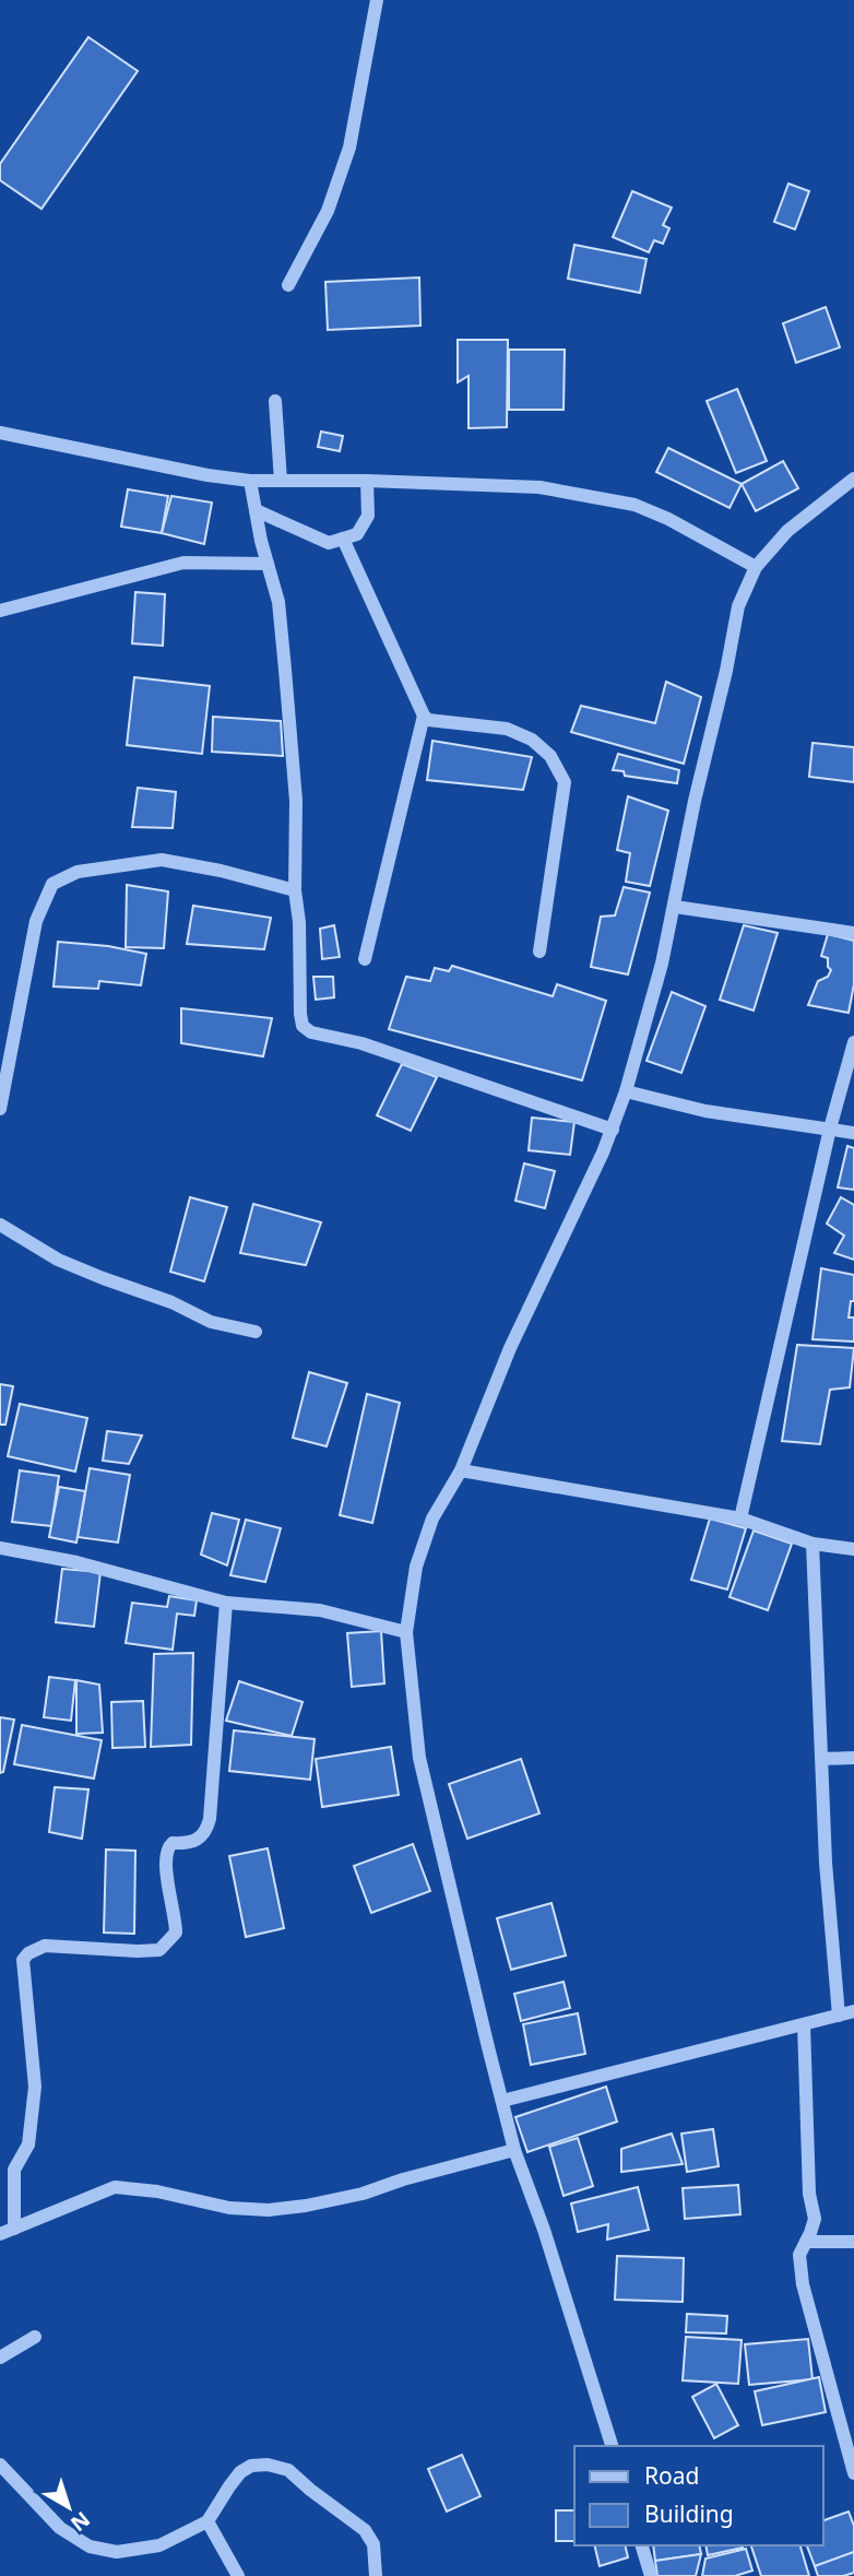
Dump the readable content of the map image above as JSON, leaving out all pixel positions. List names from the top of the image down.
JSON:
{
  "legend": ["Road", "Building"],
  "north": "bottom right"
}
